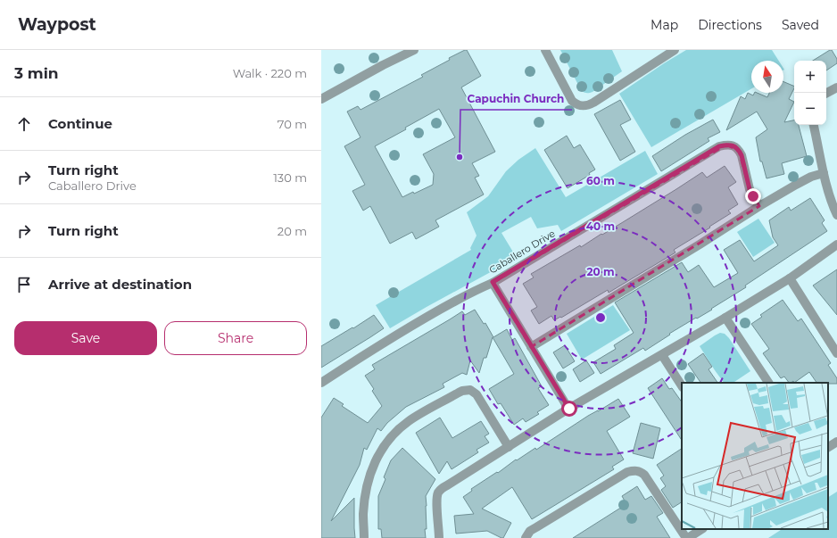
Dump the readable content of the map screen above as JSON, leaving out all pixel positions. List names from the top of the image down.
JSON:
{
  "streets": {
    "street": ["Caballero Drive"]
  },
  "places": ["Capuchin Church"],
  "north": "top",
  "page": {
    "header": "Waypost",
    "nav": ["Map", "Directions", "Saved"],
    "heading": ["3 min", "Walk · 220 m"],
    "map_buttons": ["+", "−"],
    "list": [
      ["Continue", "70 m"],
      ["Turn right", "Caballero Drive", "130 m"],
      ["Turn right", "20 m"],
      "Arrive at destination"
    ],
    "buttons": ["Save", "Share"]
  },
  "rings": ["60 m", "40 m", "20 m"]
}
